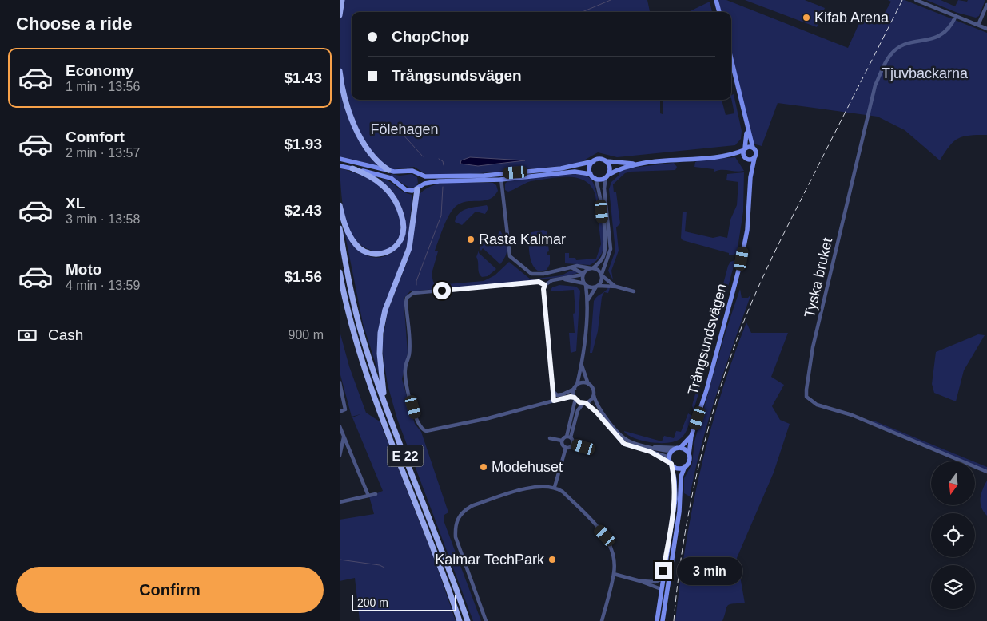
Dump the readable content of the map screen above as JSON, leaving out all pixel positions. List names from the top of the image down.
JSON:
{
  "streets": {
    "highway": ["E 22"],
    "main road": ["Trångsundsvägen"],
    "street": ["Tyska bruket"]
  },
  "parks": ["Tjuvbackarna", "Fölehagen"],
  "places": [
    "Kifab Arena",
    "Rasta Kalmar",
    "Modehuset",
    "Kalmar TechPark"
  ],
  "scale_bar": "200 m",
  "north": "bottom",
  "page": {
    "heading": "Choose a ride",
    "banner": ["ChopChop", "Trångsundsvägen"],
    "list": [
      {
        "name": "Economy",
        "note": "1 min · 13:56",
        "value": "$1.43"
      },
      {
        "name": "Comfort",
        "note": "2 min · 13:57",
        "value": "$1.93"
      },
      {
        "name": "XL",
        "note": "3 min · 13:58",
        "value": "$2.43"
      },
      {
        "name": "Moto",
        "note": "4 min · 13:59",
        "value": "$1.56"
      }
    ],
    "pay": ["Cash", "900 m"],
    "bubble": "3 min",
    "buttons": "Confirm",
    "scale": "200 m"
  }
}
